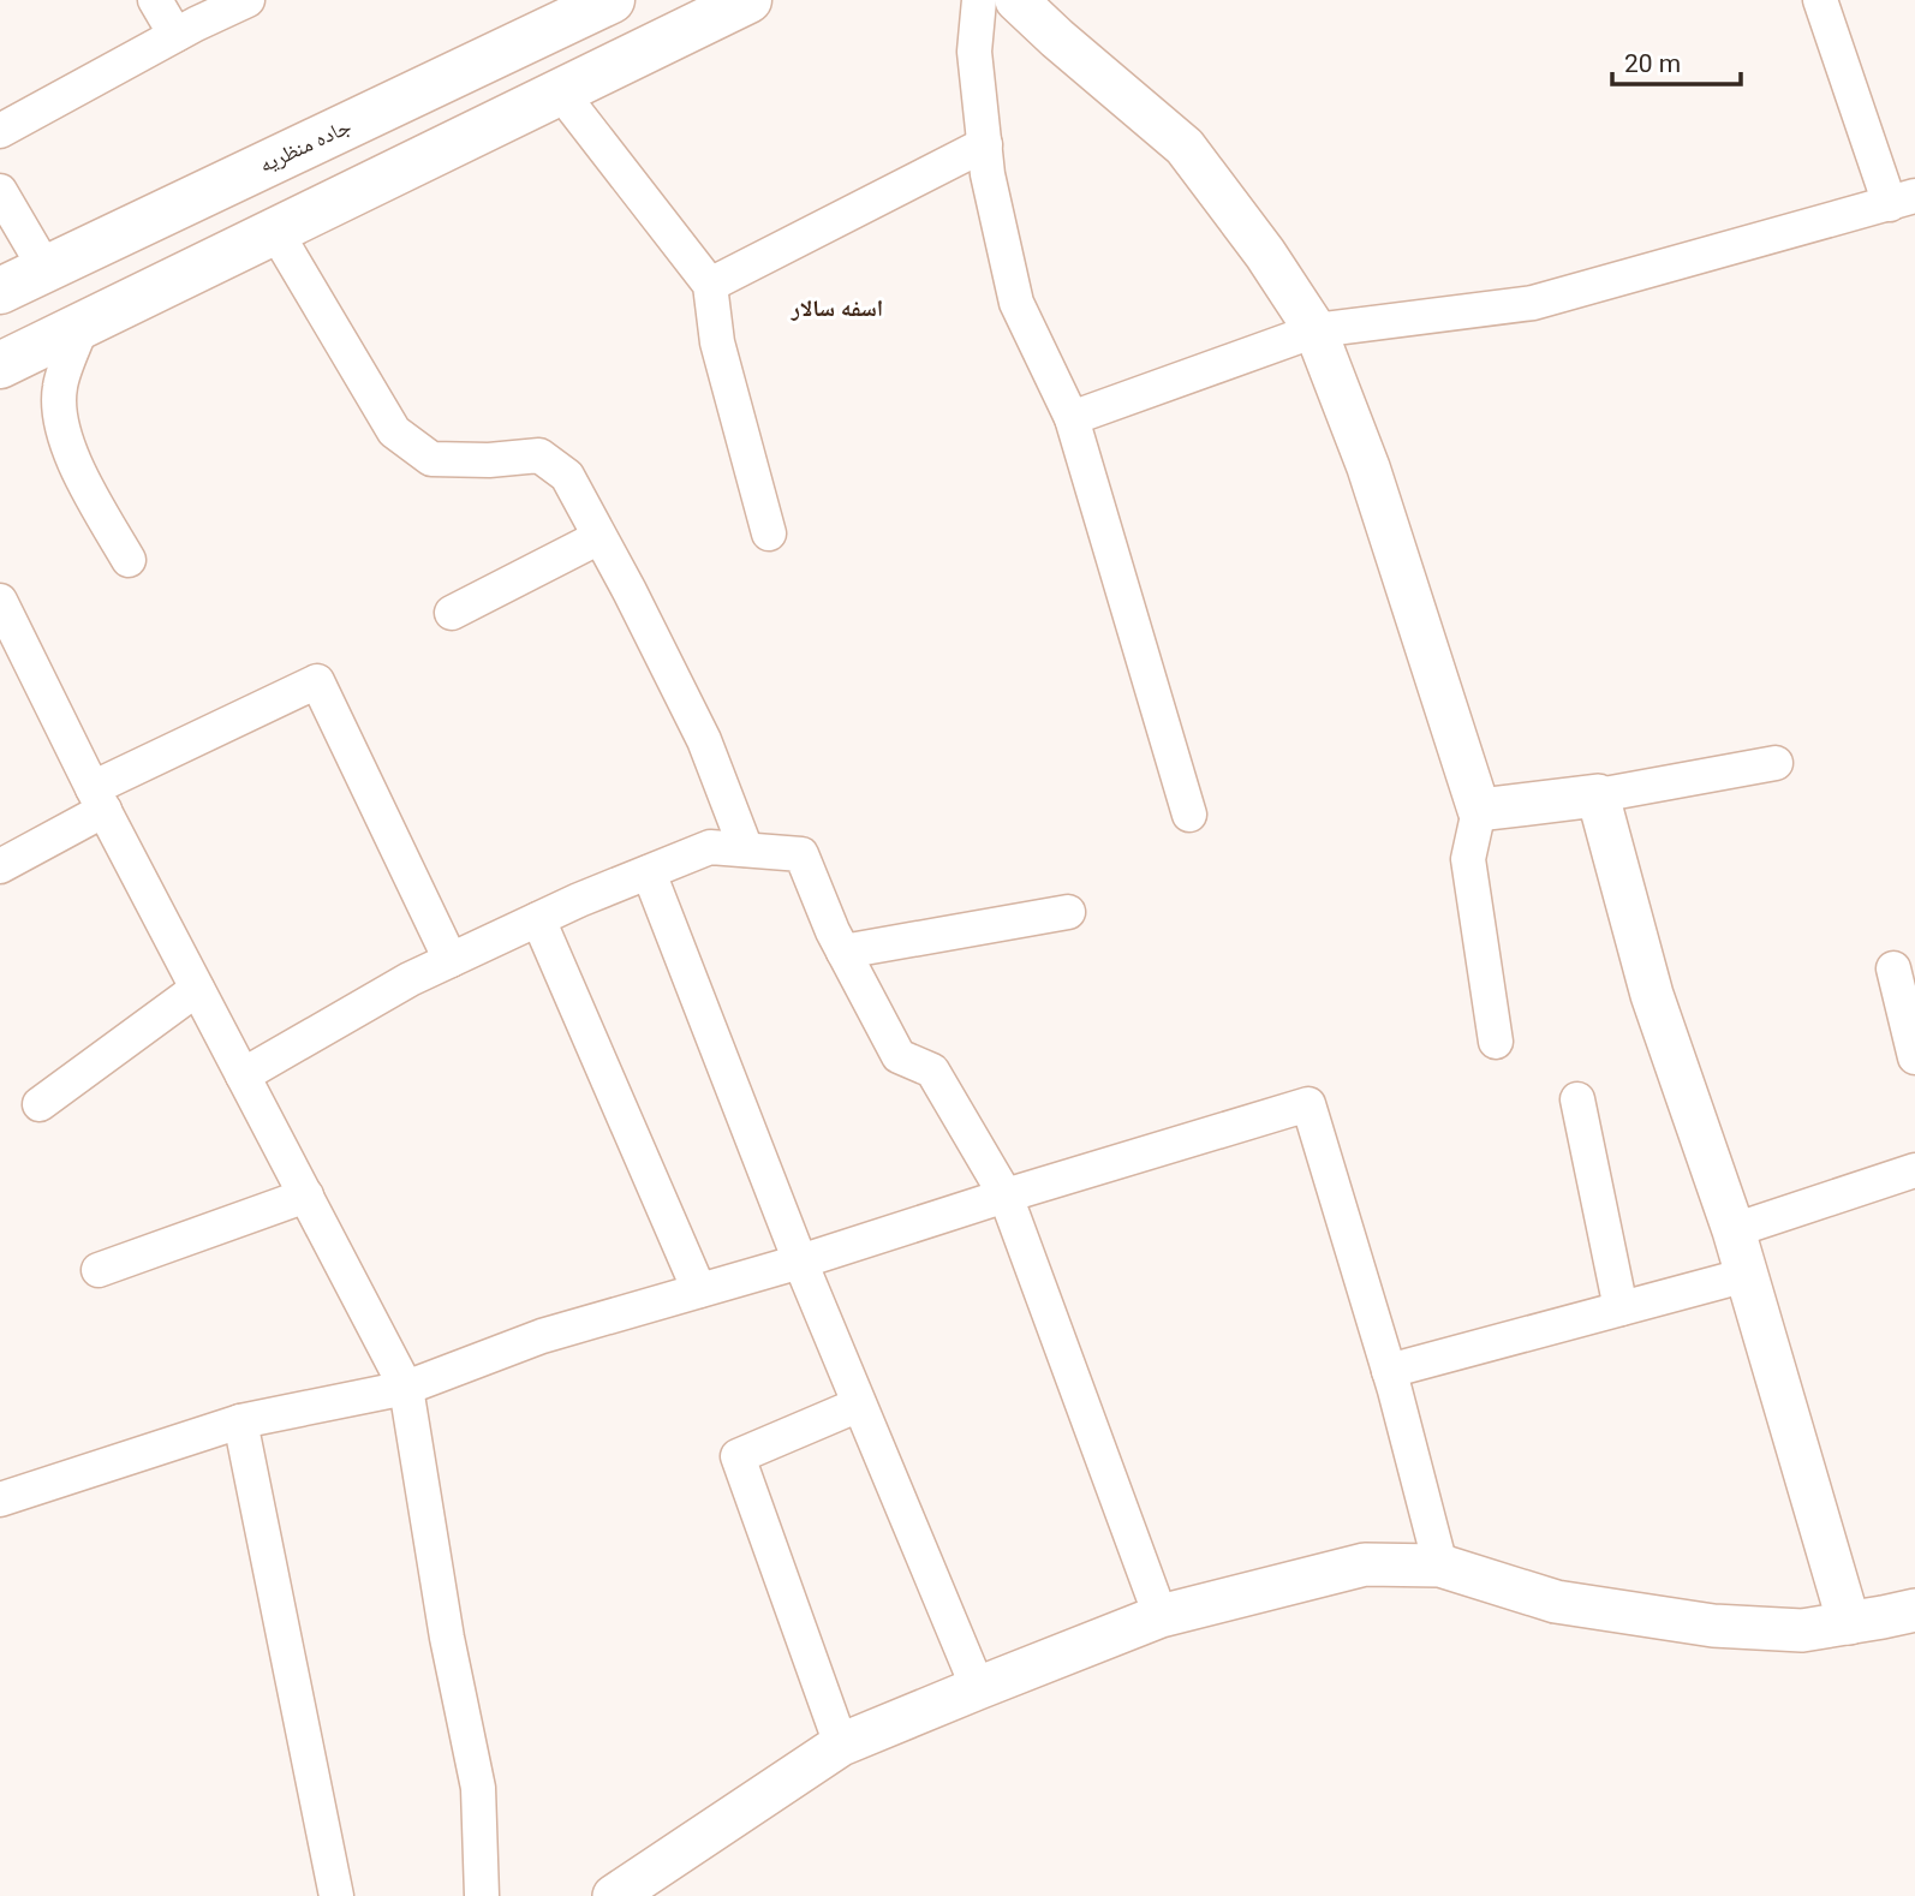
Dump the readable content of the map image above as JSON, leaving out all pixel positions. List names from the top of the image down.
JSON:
{
  "streets": {
    "main road": ["جاده منظریه"]
  },
  "districts": ["اسفه سالار"],
  "scale_bar": "20 m"
}
